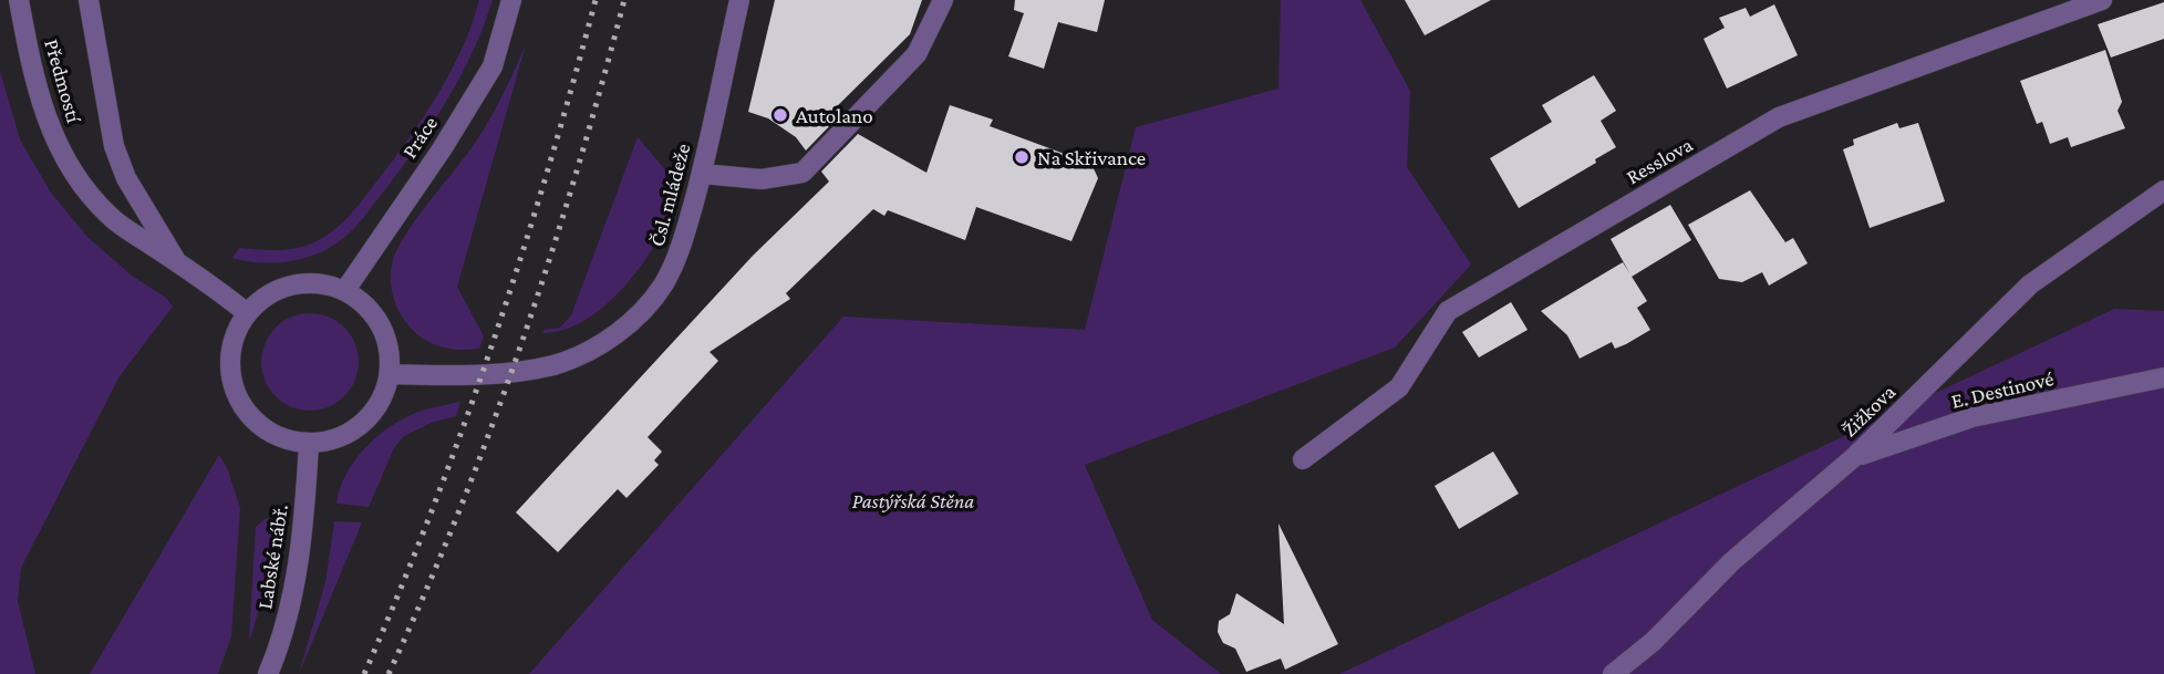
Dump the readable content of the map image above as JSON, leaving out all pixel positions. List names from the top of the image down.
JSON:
{
  "streets": {
    "street": [
      "Předmostí",
      "Práce",
      "Resslova",
      "Čsl. mládeže",
      "E. Destinové",
      "Žižkova",
      "Labské nábř."
    ]
  },
  "crossings": [
    ["Předmostí", "Práce"],
    ["Předmostí", "Čsl. mládeže"],
    ["Předmostí", "Labské nábř."],
    ["Práce", "Čsl. mládeže"],
    ["Práce", "Labské nábř."],
    ["Čsl. mládeže", "Labské nábř."],
    ["E. Destinové", "Žižkova"]
  ],
  "parks": ["Pastýřská Stěna"],
  "places": ["Autolano", "Na Skřivance"]
}
